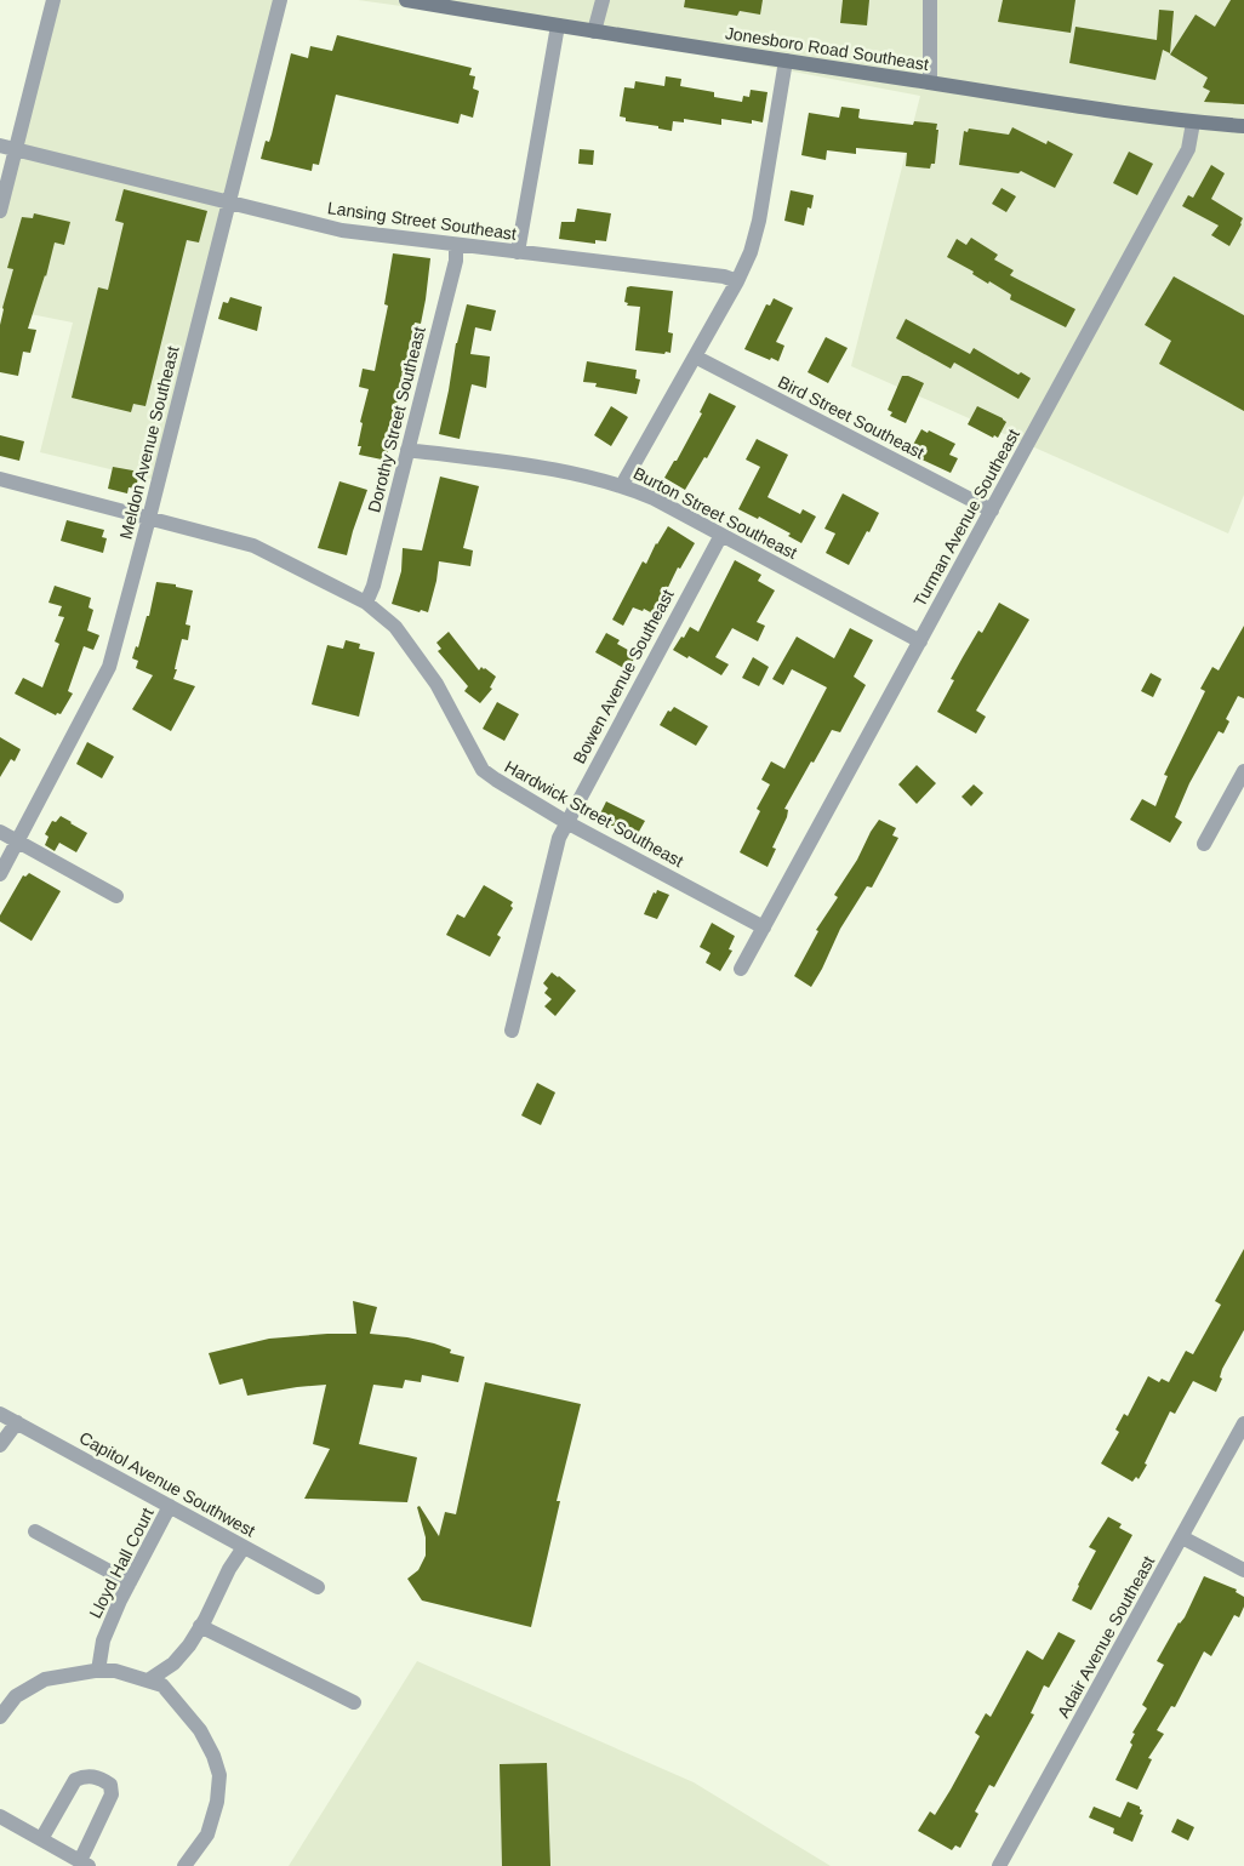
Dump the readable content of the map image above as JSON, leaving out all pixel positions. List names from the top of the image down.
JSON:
{
  "streets": {
    "main road": ["Jonesboro Road Southeast"],
    "street": [
      "Lansing Street Southeast",
      "Bird Street Southeast",
      "Dorothy Street Southeast",
      "Meldon Avenue Southeast",
      "Burton Street Southeast",
      "Turman Avenue Southeast",
      "Bowen Avenue Southeast",
      "Hardwick Street Southeast",
      "Capitol Avenue Southwest",
      "Lloyd Hall Court",
      "Adair Avenue Southeast"
    ]
  },
  "crossings": [
    ["Jonesboro Road Southeast", "Turman Avenue Southeast"],
    ["Lansing Street Southeast", "Dorothy Street Southeast"],
    ["Lansing Street Southeast", "Meldon Avenue Southeast"],
    ["Bird Street Southeast", "Turman Avenue Southeast"],
    ["Dorothy Street Southeast", "Burton Street Southeast"],
    ["Dorothy Street Southeast", "Hardwick Street Southeast"],
    ["Meldon Avenue Southeast", "Hardwick Street Southeast"],
    ["Burton Street Southeast", "Turman Avenue Southeast"],
    ["Burton Street Southeast", "Bowen Avenue Southeast"],
    ["Turman Avenue Southeast", "Hardwick Street Southeast"],
    ["Bowen Avenue Southeast", "Hardwick Street Southeast"],
    ["Capitol Avenue Southwest", "Lloyd Hall Court"]
  ]
}
